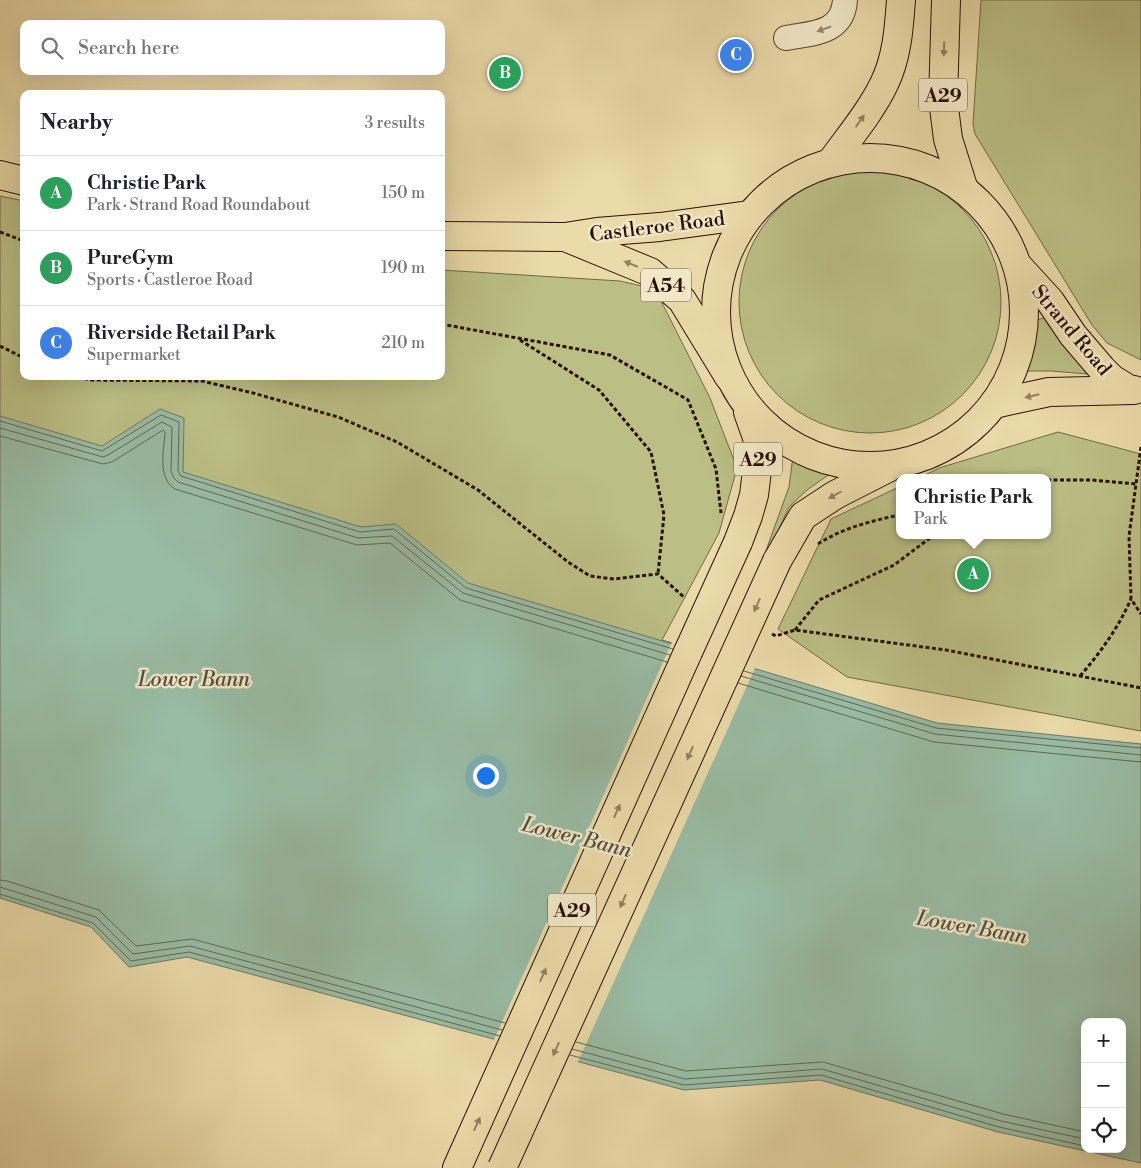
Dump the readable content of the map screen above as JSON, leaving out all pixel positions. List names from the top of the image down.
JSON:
{
  "streets": {
    "main road": [
      "A29",
      "Castleroe Road",
      "A54",
      "Strand Road"
    ]
  },
  "crossings": [
    ["A29", "Castleroe Road"],
    ["A29", "Strand Road"]
  ],
  "one_way": ["Castleroe Road", "Strand Road"],
  "water": ["Lower Bann"],
  "page": {
    "search": "Search here",
    "pins": ["C", "B", "A"],
    "heading": ["Nearby", "3 results"],
    "list": [
      {
        "mark": "A",
        "name": "Christie Park",
        "note": "Park · Strand Road Roundabout",
        "value": "150 m"
      },
      {
        "mark": "B",
        "name": "PureGym",
        "note": "Sports · Castleroe Road",
        "value": "190 m"
      },
      {
        "mark": "C",
        "name": "Riverside Retail Park",
        "note": "Supermarket",
        "value": "210 m"
      }
    ],
    "popup": ["Christie Park", "Park"],
    "map_buttons": ["+", "−"]
  }
}
